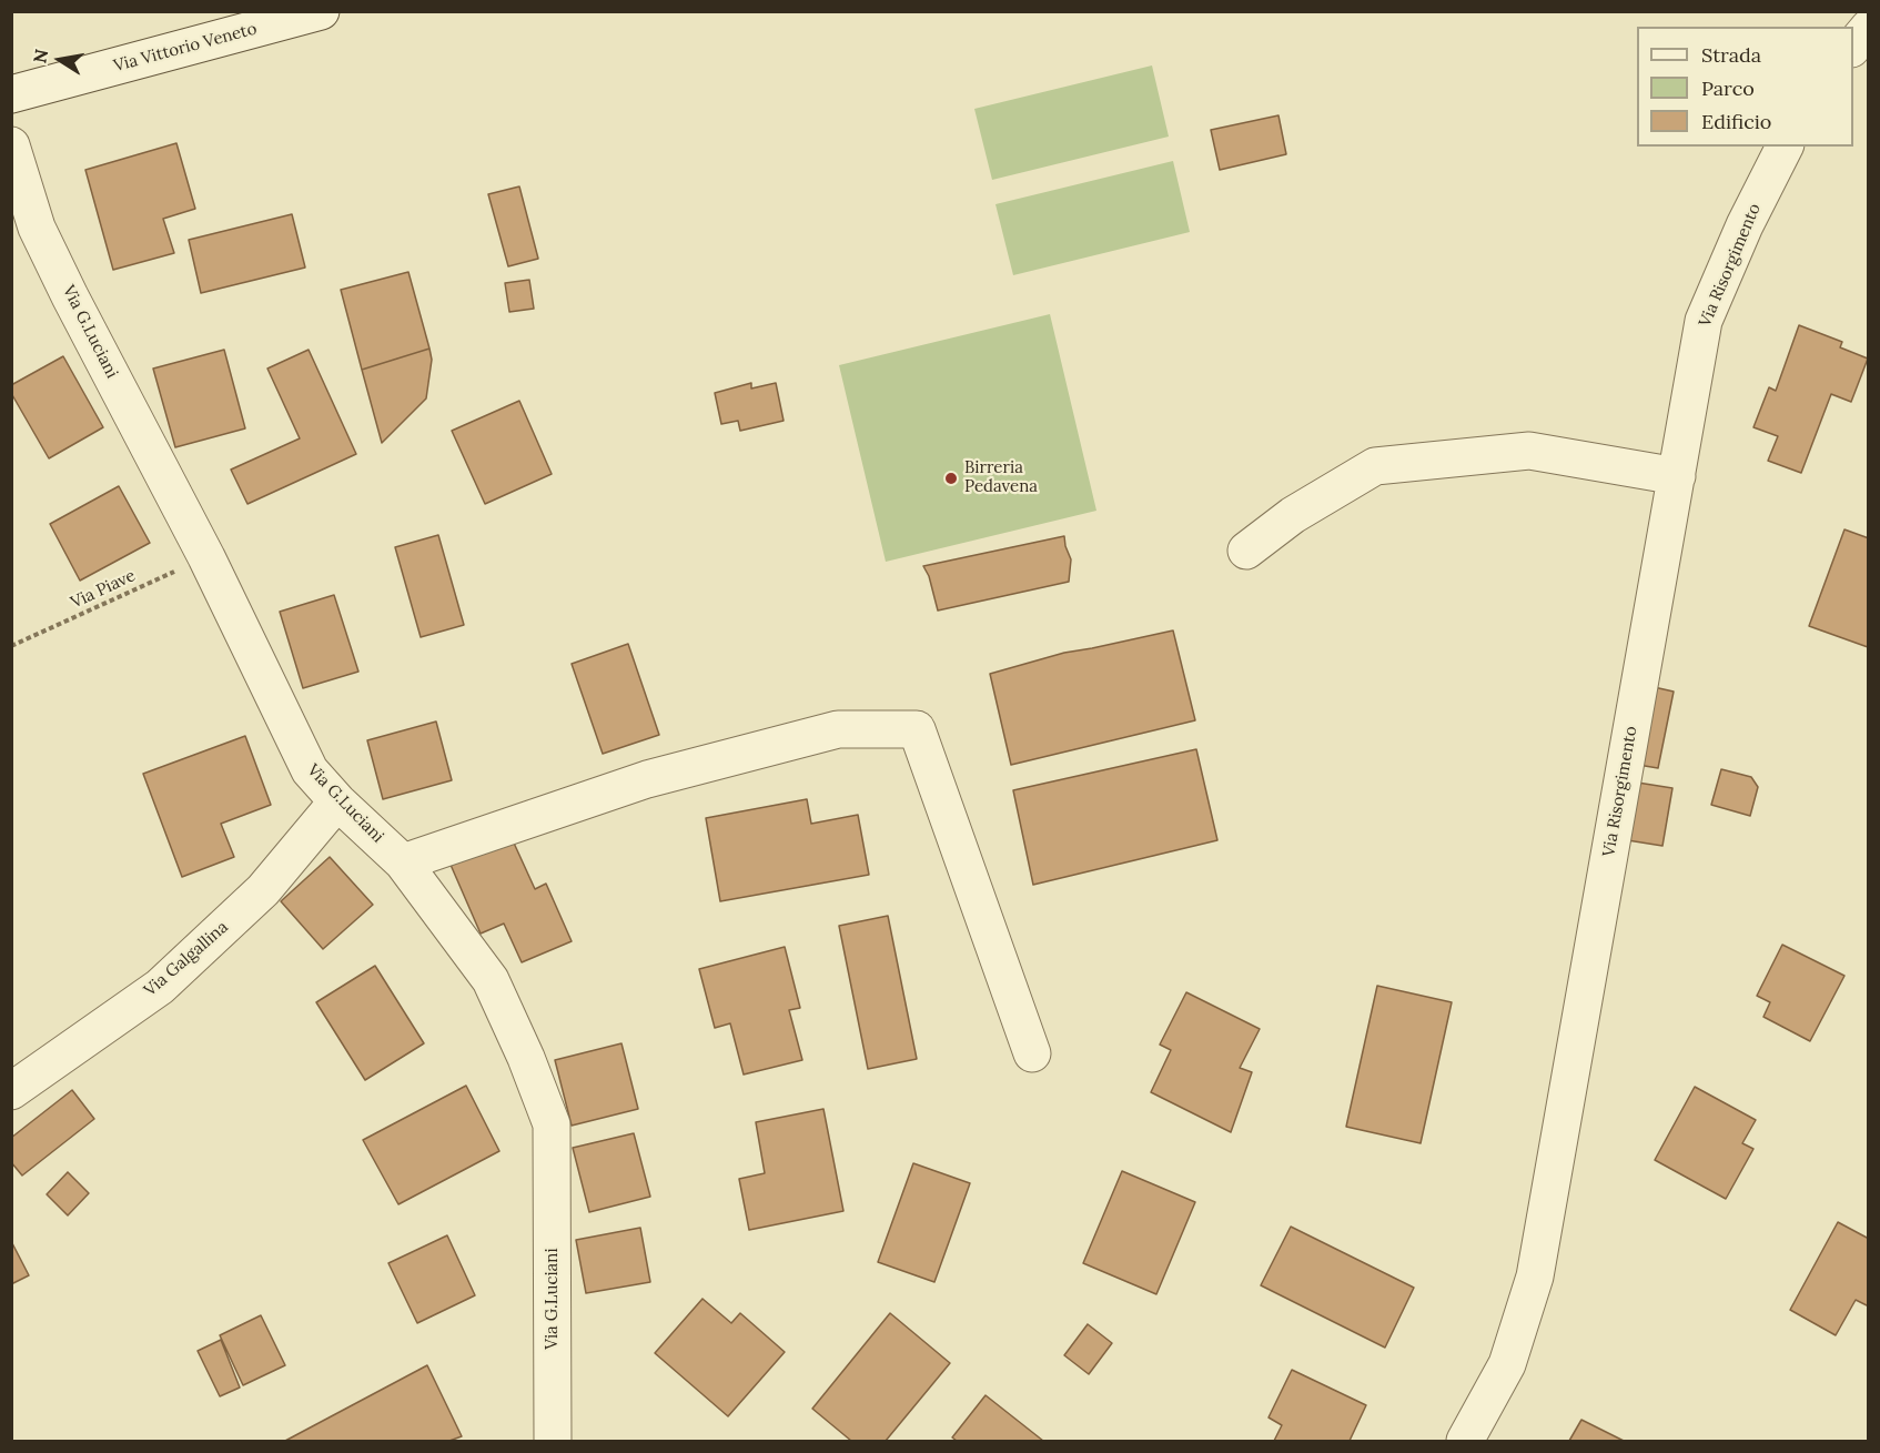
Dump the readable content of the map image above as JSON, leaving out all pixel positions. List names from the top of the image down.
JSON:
{
  "streets": {
    "street": [
      "Via Vittorio Veneto",
      "Via Risorgimento",
      "Via G.Luciani",
      "Via Galgallina"
    ],
    "path": ["Via Piave"]
  },
  "crossings": [
    ["Via G.Luciani", "Via Piave"],
    ["Via G.Luciani", "Via Galgallina"]
  ],
  "places": ["Birreria Pedavena"],
  "legend": ["Strada", "Parco", "Edificio"],
  "north": "left"
}
